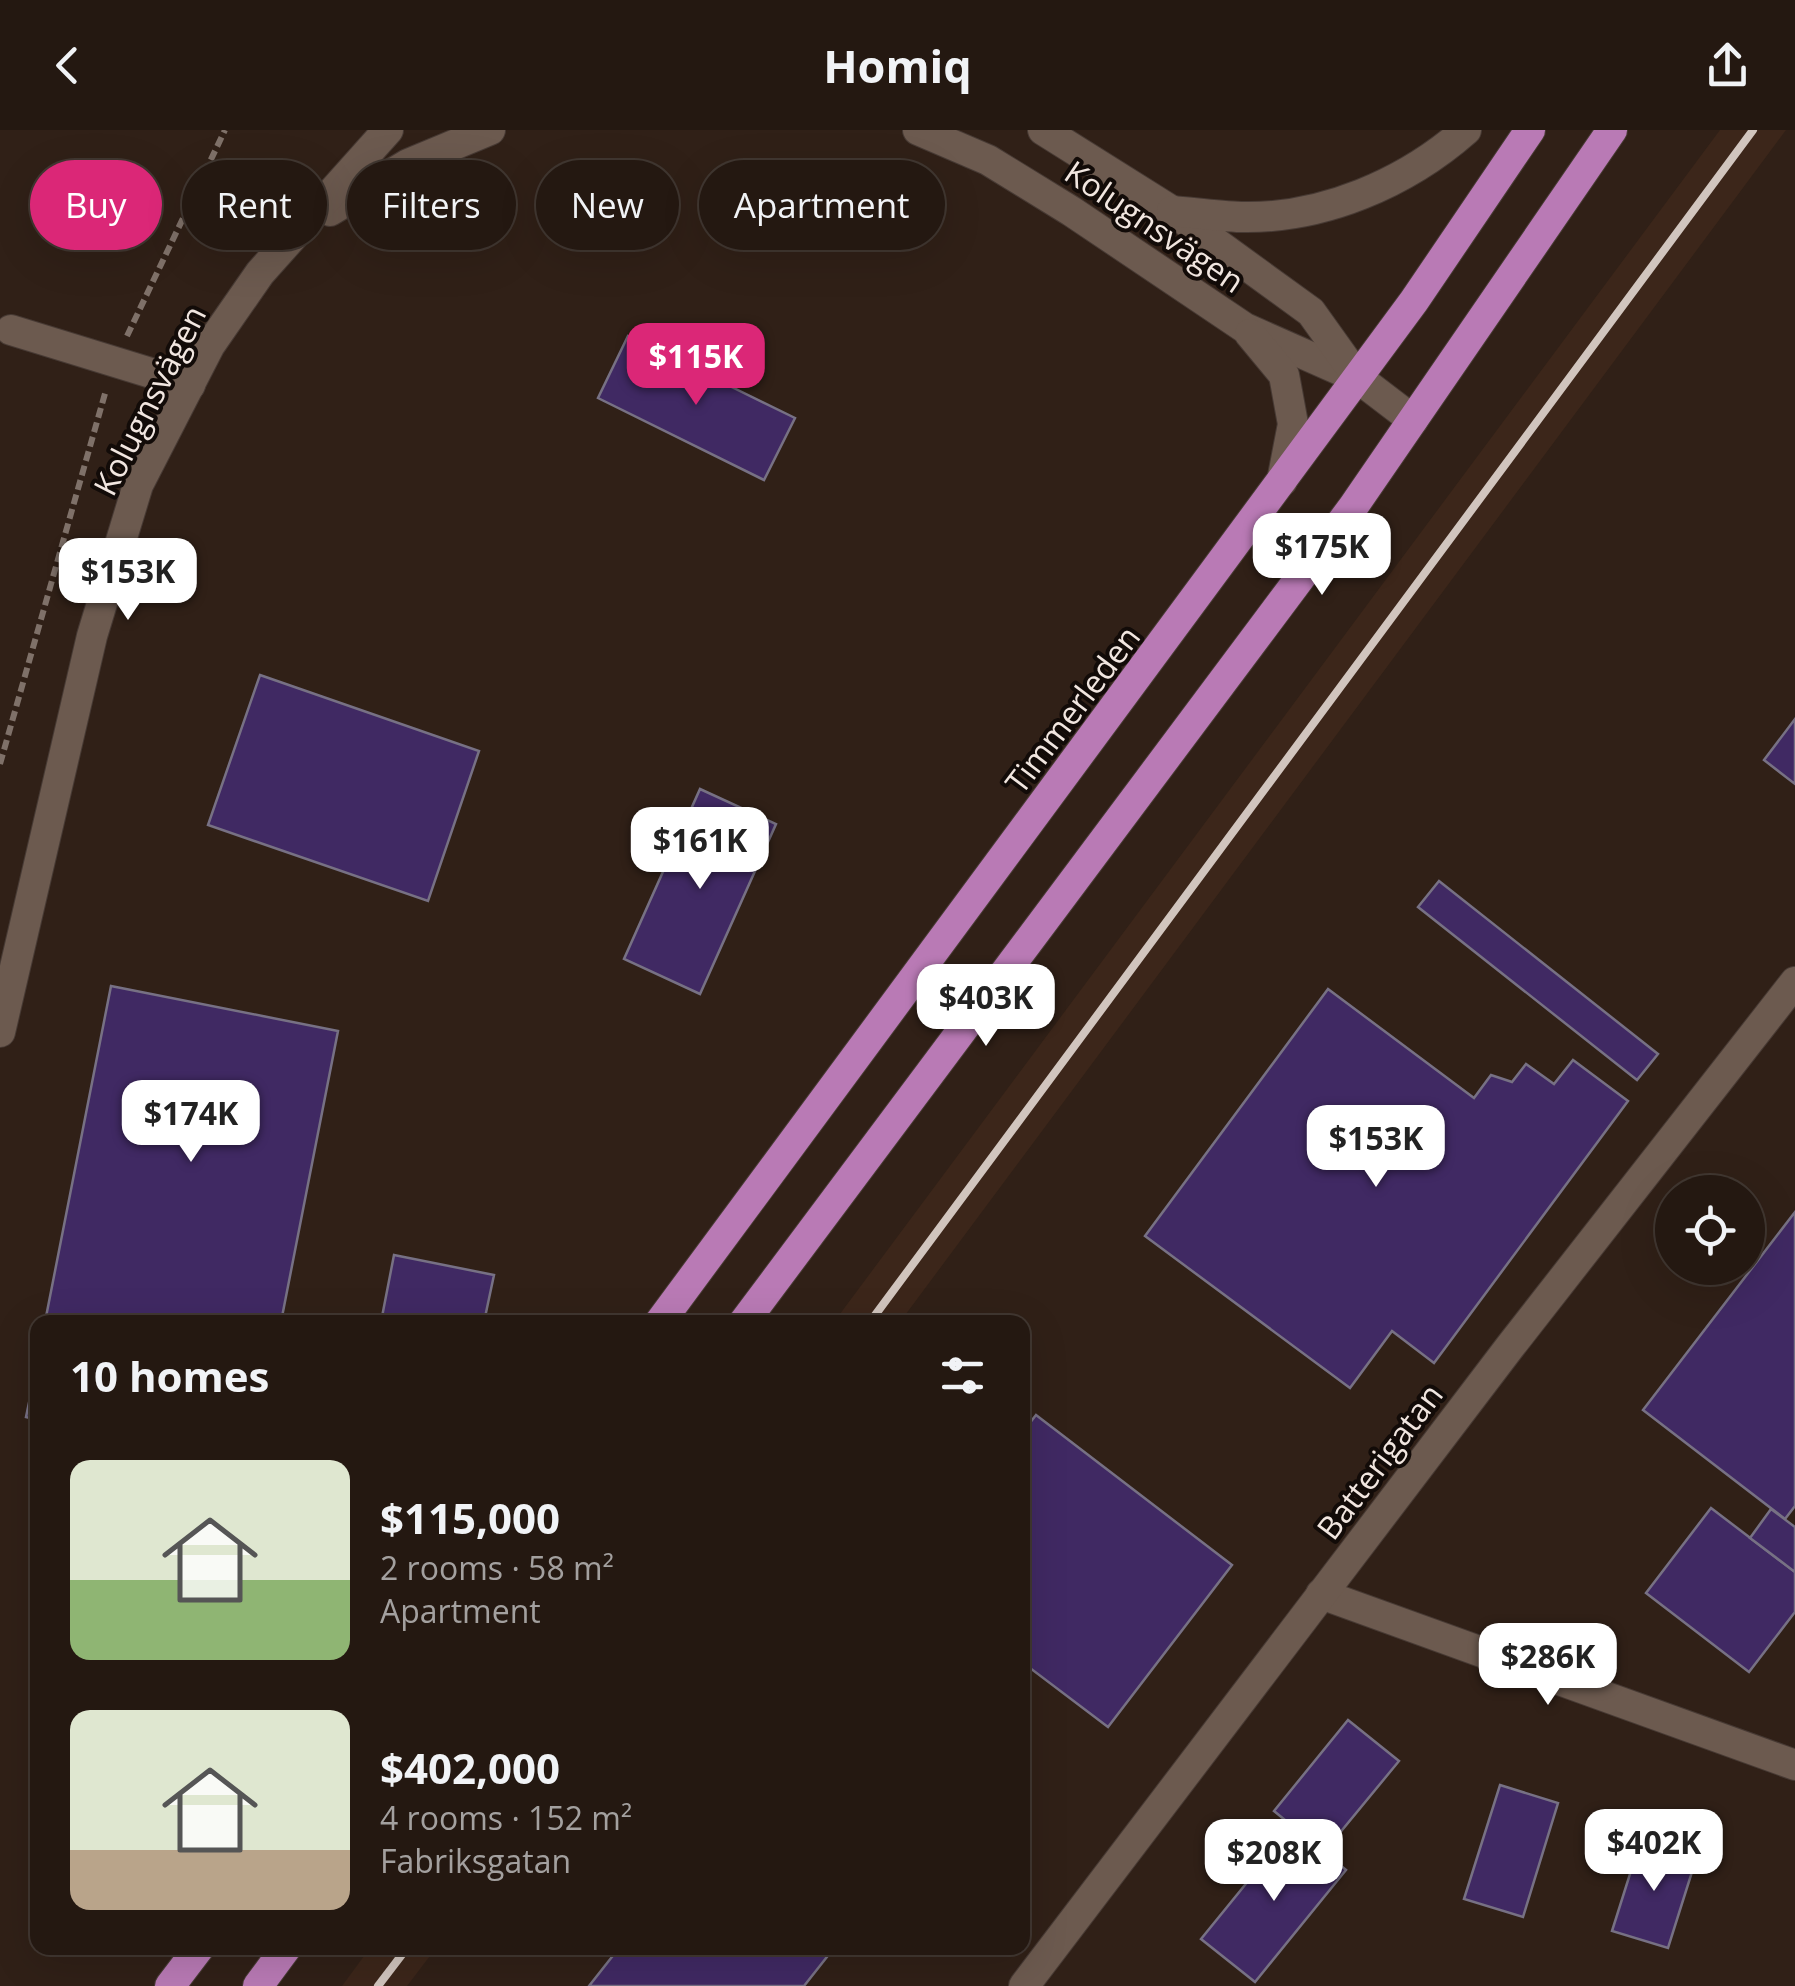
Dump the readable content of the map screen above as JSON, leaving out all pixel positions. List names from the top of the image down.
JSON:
{
  "streets": {
    "main road": ["Timmerleden"],
    "street": ["Kolugnsvägen", "Batterigatan"]
  },
  "crossings": [
    ["Kolugnsvägen", "Timmerleden"]
  ],
  "page": {
    "header": "Homiq",
    "chip": [
      "Buy",
      "Rent",
      "Filters",
      "New",
      "Apartment"
    ],
    "price": [
      "$115K",
      "$175K",
      "$153K",
      "$161K",
      "$403K",
      "$174K",
      "$153K",
      "$286K",
      "$402K",
      "$208K"
    ],
    "heading": "10 homes",
    "list": [
      {
        "name": "$115,000",
        "note": "2 rooms · 58 m² · Apartment"
      },
      {
        "name": "$402,000",
        "note": "4 rooms · 152 m² · Fabriksgatan"
      }
    ]
  }
}
